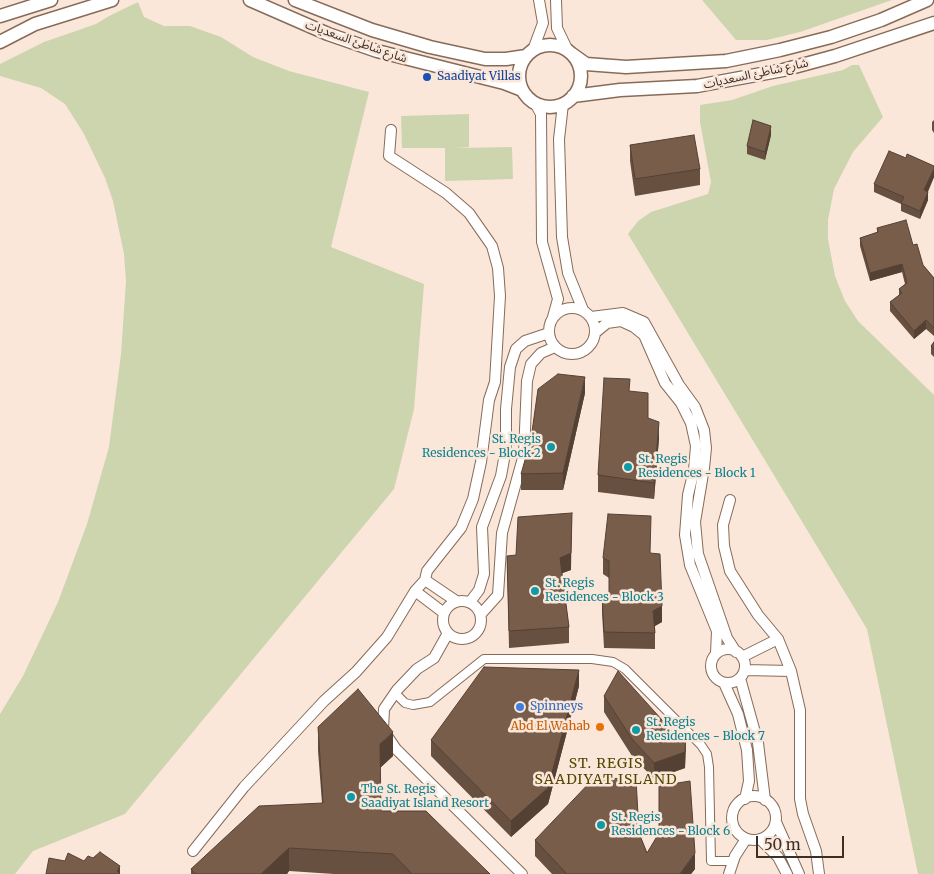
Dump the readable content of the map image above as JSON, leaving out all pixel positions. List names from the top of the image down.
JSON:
{
  "streets": {
    "street": ["شارع شاطئ السعديات"]
  },
  "districts": ["ST. REGIS SAADIYAT ISLAND"],
  "places": [
    "Saadiyat Villas",
    "St. Regis Residences - Block 2",
    "St. Regis Residences - Block 1",
    "St. Regis Residences - Block 3",
    "Spinneys",
    "Abd El Wahab",
    "St. Regis Residences - Block 7",
    "The St. Regis Saadiyat Island Resort",
    "St. Regis Residences - Block 6"
  ],
  "scale_bar": "50 m"
}
